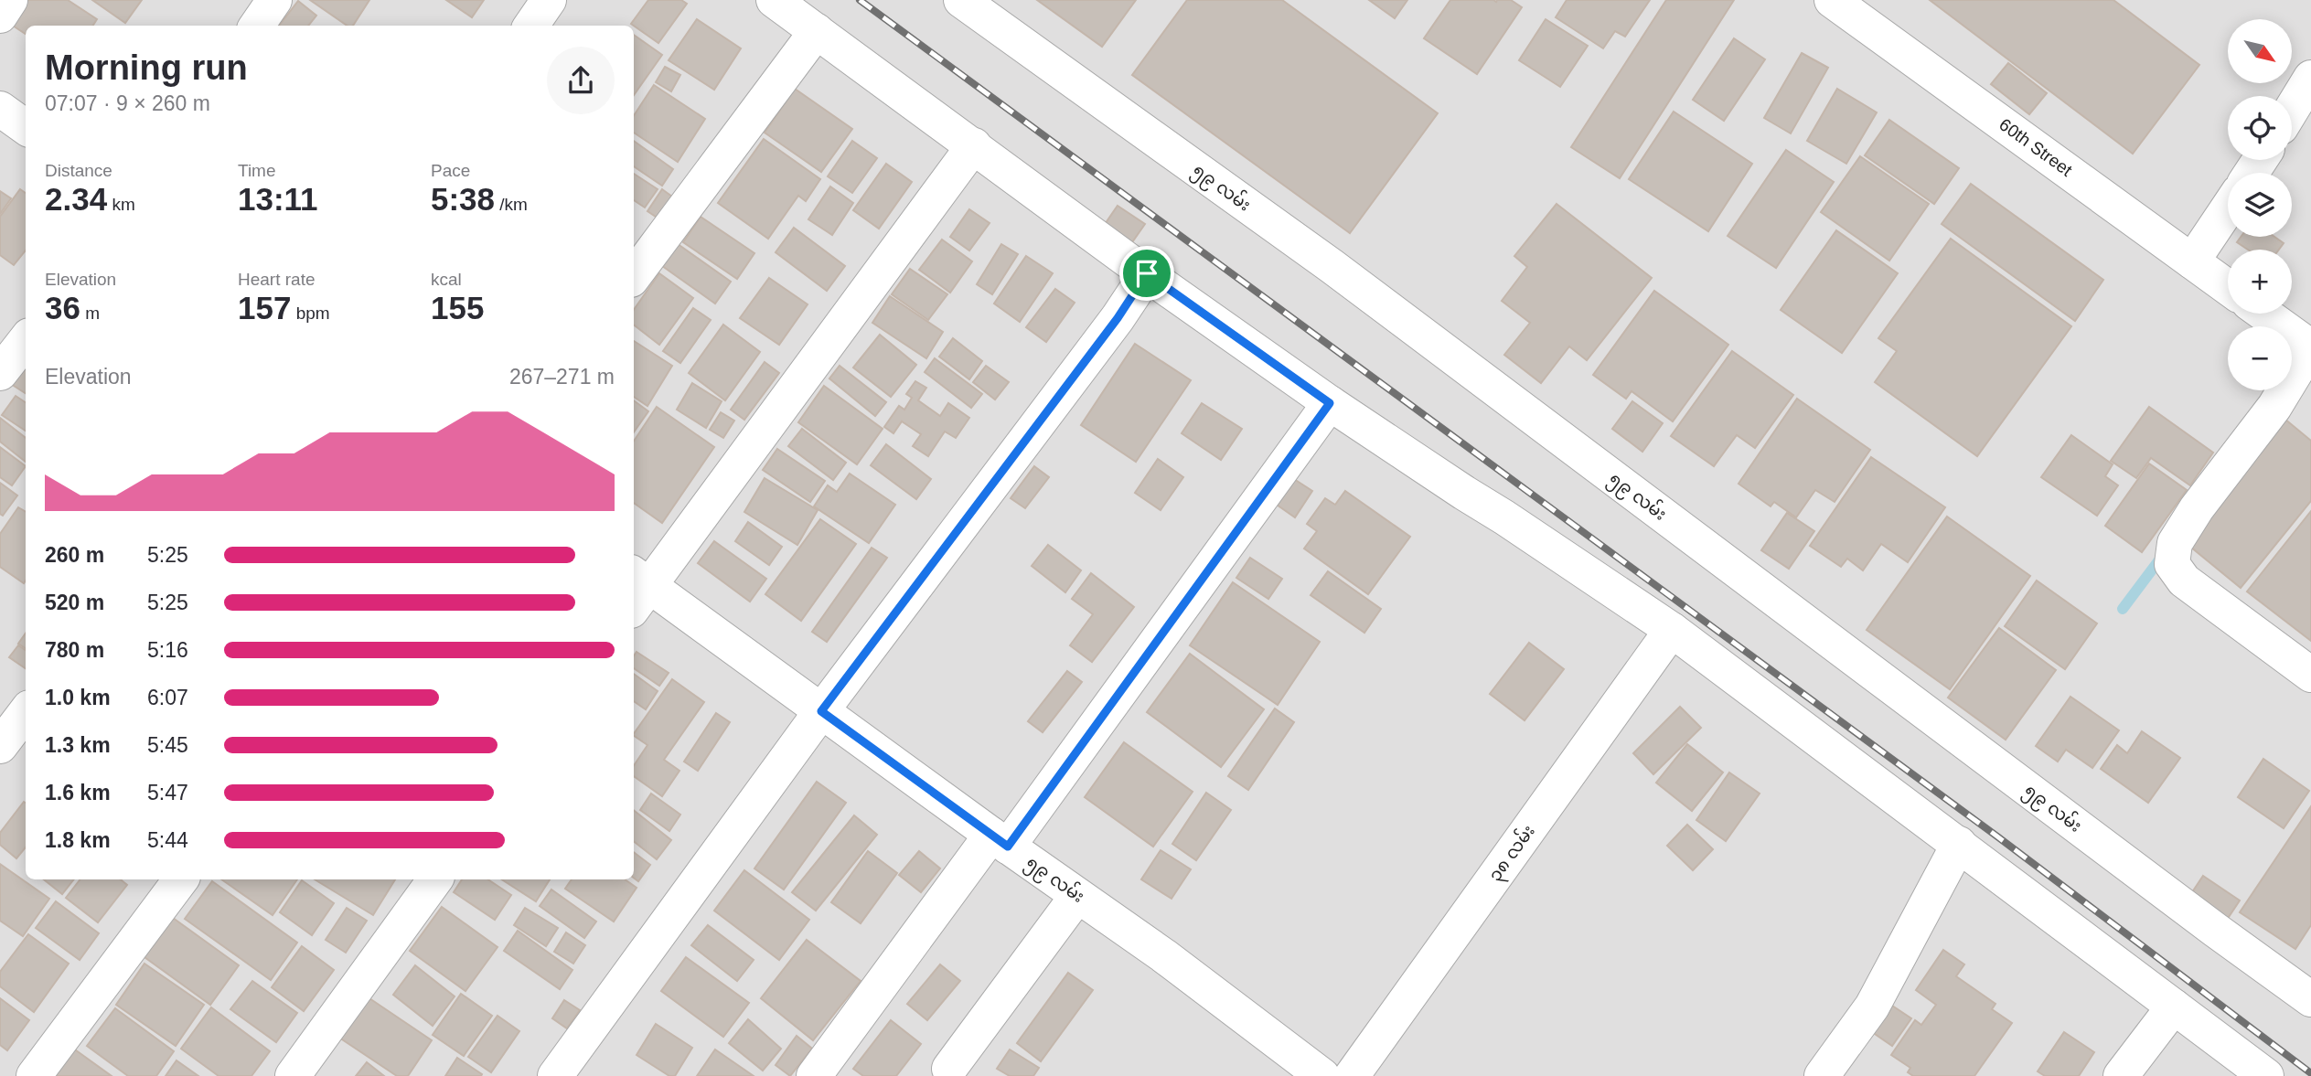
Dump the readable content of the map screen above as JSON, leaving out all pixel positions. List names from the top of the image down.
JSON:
{
  "streets": {
    "street": ["60th Street", "၅၉ လမ်း", "၃၈ လမ်း"]
  },
  "north": "bottom right",
  "page": {
    "map_buttons": ["+", "−"],
    "heading": ["Morning run", "07:07 · 9 × 260 m"],
    "stats": [
      ["Distance", "2.34 km"],
      ["Time", "13:11"],
      ["Pace", "5:38 /km"],
      ["Elevation", "36 m"],
      ["Heart rate", "157 bpm"],
      ["kcal", "155"]
    ],
    "chart": ["Elevation", "267–271 m"],
    "list": [
      {
        "name": "260 m",
        "note": "5:25"
      },
      {
        "name": "520 m",
        "note": "5:25"
      },
      {
        "name": "780 m",
        "note": "5:16"
      },
      {
        "name": "1.0 km",
        "note": "6:07"
      },
      {
        "name": "1.3 km",
        "note": "5:45"
      },
      {
        "name": "1.6 km",
        "note": "5:47"
      },
      {
        "name": "1.8 km",
        "note": "5:44"
      }
    ]
  }
}
